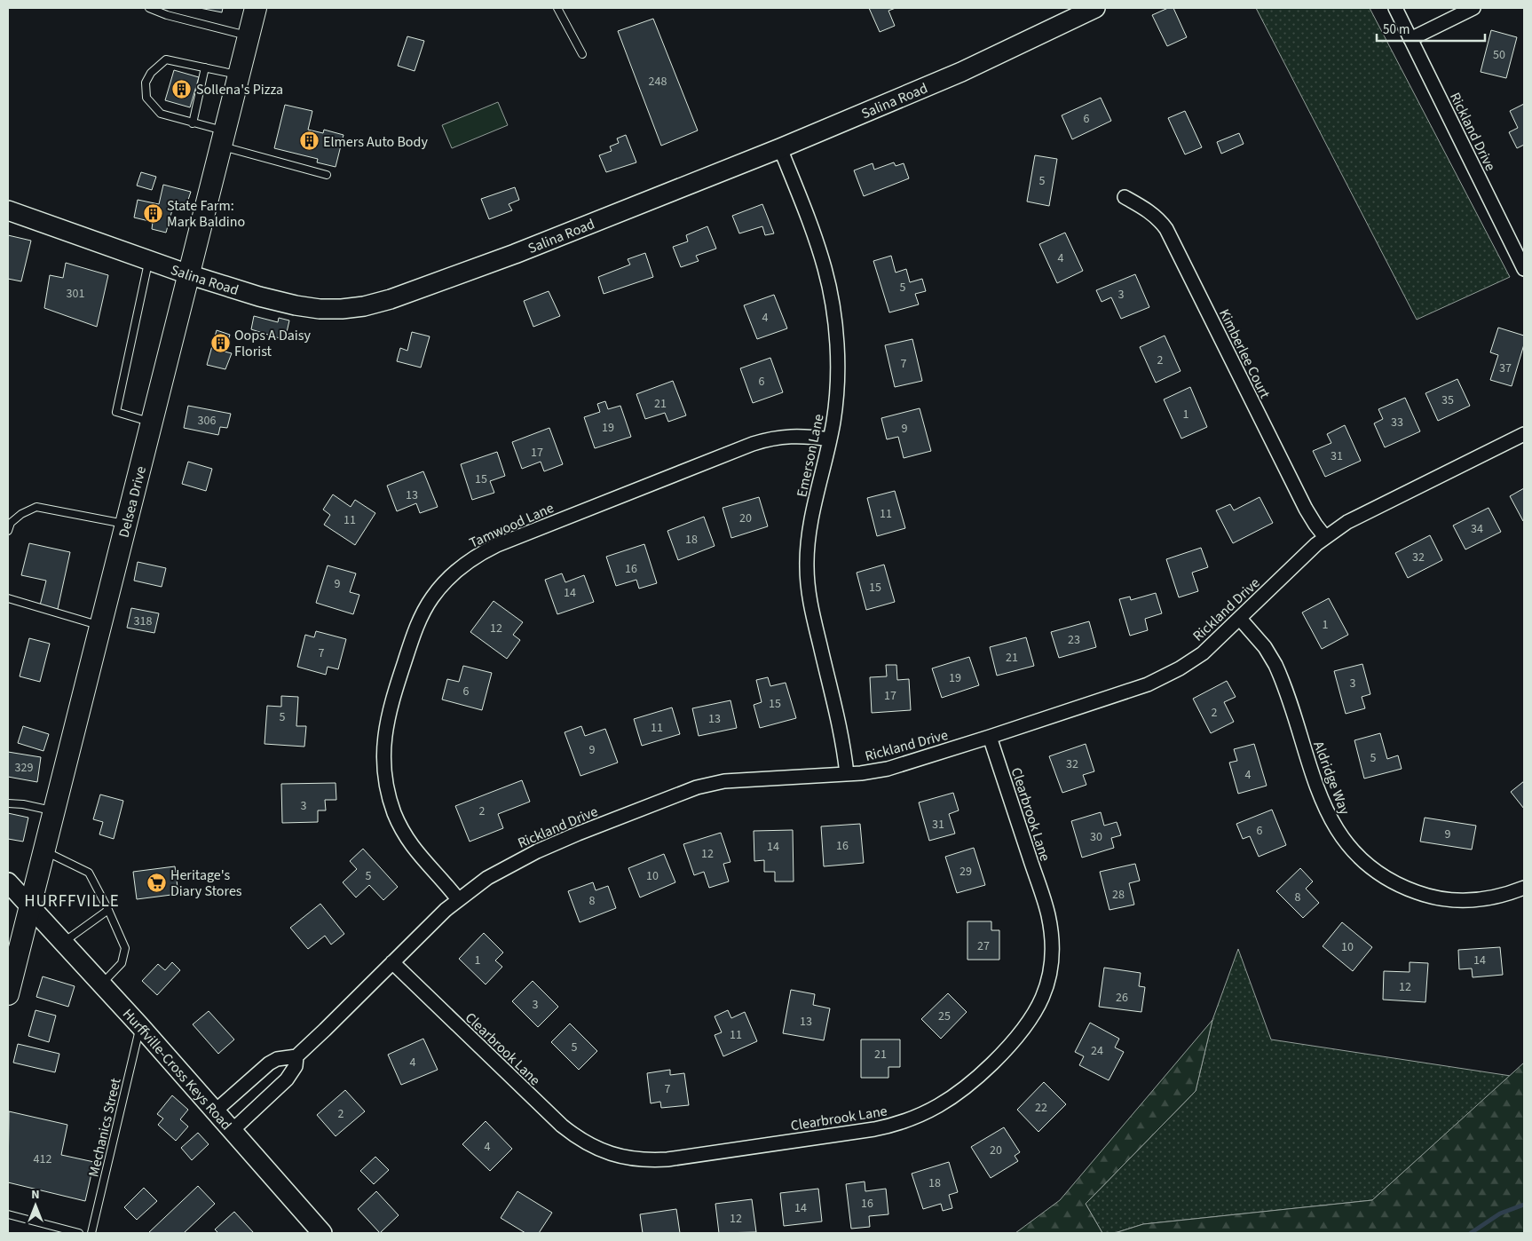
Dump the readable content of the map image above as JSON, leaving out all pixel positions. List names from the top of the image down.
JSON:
{
  "streets": {
    "main road": ["Delsea Drive"],
    "street": [
      "Salina Road",
      "Rickland Drive",
      "Kimberlee Court",
      "Emerson Lane",
      "Tamwood Lane",
      "Aldridge Way",
      "Clearbrook Lane",
      "Hurffville-Cross Keys Road"
    ],
    "lane": ["Mechanics Street"]
  },
  "crossings": [
    ["Salina Road", "Emerson Lane"],
    ["Salina Road", "Delsea Drive"],
    ["Rickland Drive", "Kimberlee Court"],
    ["Rickland Drive", "Emerson Lane"],
    ["Rickland Drive", "Tamwood Lane"],
    ["Rickland Drive", "Aldridge Way"],
    ["Rickland Drive", "Clearbrook Lane"],
    ["Rickland Drive", "Hurffville-Cross Keys Road"],
    ["Emerson Lane", "Tamwood Lane"],
    ["Delsea Drive", "Hurffville-Cross Keys Road"],
    ["Hurffville-Cross Keys Road", "Mechanics Street"]
  ],
  "districts": ["HURFFVILLE"],
  "places": {
    "building": [
      "Sollena's Pizza",
      "Elmers Auto Body",
      "State Farm: Mark Baldino",
      "Oops A Daisy Florist"
    ],
    "supermarket": ["Heritage's Diary Stores"]
  },
  "house_numbers": [
    "50",
    "248",
    "6",
    "5",
    "4",
    "5",
    "301",
    "3",
    "4",
    "2",
    "7",
    "37",
    "6",
    "35",
    "21",
    "1",
    "306",
    "33",
    "19",
    "9",
    "17",
    "31",
    "15",
    "13",
    "11",
    "20",
    "11",
    "34",
    "18",
    "32",
    "16",
    "9",
    "15",
    "14",
    "318",
    "1",
    "12",
    "23",
    "7",
    "21",
    "19",
    "3",
    "6",
    "17",
    "15",
    "2",
    "5",
    "13",
    "11",
    "9",
    "5",
    "32",
    "329",
    "4",
    "3",
    "2",
    "31",
    "6",
    "9",
    "30",
    "16",
    "14",
    "12",
    "29",
    "5",
    "10",
    "28",
    "8",
    "8",
    "27",
    "10",
    "1",
    "14",
    "12",
    "26",
    "3",
    "25",
    "13",
    "11",
    "5",
    "24",
    "21",
    "4",
    "7",
    "22",
    "2",
    "4",
    "20",
    "412",
    "18",
    "16",
    "14",
    "12"
  ],
  "scale_bar": "50 m",
  "north": "top"
}
